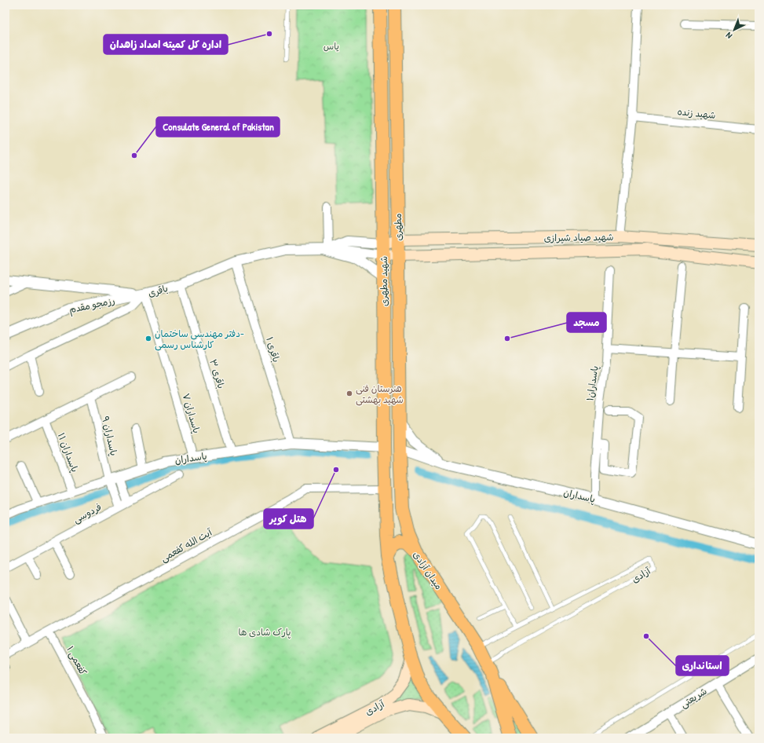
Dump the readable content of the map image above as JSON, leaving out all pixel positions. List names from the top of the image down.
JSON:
{
  "streets": {
    "main road": [
      "مطهری",
      "شهید صیاد شیرازی",
      "شهید مطهری",
      "میدان آزادی",
      "آزادی"
    ],
    "street": [
      "شهید زنده",
      "باقری",
      "رزمجو مقدم",
      "باقری ۱",
      "باقری ۳",
      "پاسداران۱",
      "پاسداران ۷",
      "پاسداران ۹",
      "پاسداران ۱۱",
      "پاسداران",
      "فردوسی",
      "آیت الله کفعمی",
      "کفعمی ۱",
      "شریعتی"
    ]
  },
  "crossings": [
    ["مطهری", "شهید صیاد شیرازی"],
    ["مطهری", "پاسداران"],
    ["شهید صیاد شیرازی", "شهید مطهری"],
    ["شهید مطهری", "پاسداران"],
    ["شهید مطهری", "آیت الله کفعمی"],
    ["شهید مطهری", "میدان آزادی"],
    ["باقری", "رزمجو مقدم"],
    ["باقری", "باقری ۱"],
    ["باقری", "باقری ۳"],
    ["باقری", "پاسداران ۷"],
    ["رزمجو مقدم", "پاسداران ۷"],
    ["باقری ۱", "پاسداران"],
    ["باقری ۳", "پاسداران"],
    ["پاسداران۱", "پاسداران"],
    ["پاسداران ۷", "پاسداران"],
    ["پاسداران ۹", "پاسداران"],
    ["پاسداران ۹", "فردوسی"],
    ["پاسداران ۱۱", "پاسداران"],
    ["آیت الله کفعمی", "کفعمی ۱"],
    ["میدان آزادی", "آزادی"]
  ],
  "parks": ["یاس", "پارک شادی ها"],
  "places": [
    "اداره کل کمیته امداد زاهدان",
    "Consulate General of Pakistan",
    "دفتر مهندسی ساختمان- کارشناس رسمی",
    "مسجد",
    "هنرستان فنی شهید بهشتی",
    "هتل کویر",
    "استانداری"
  ],
  "north": "bottom left"
}
